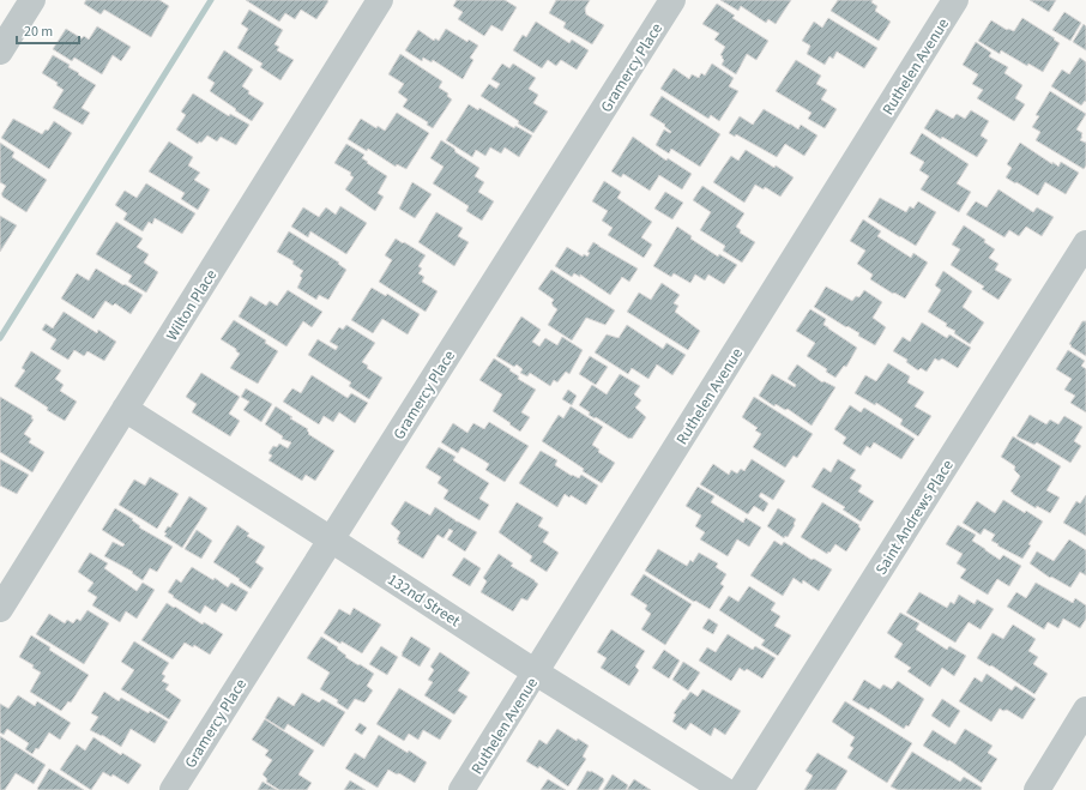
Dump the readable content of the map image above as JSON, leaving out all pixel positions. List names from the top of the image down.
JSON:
{
  "streets": {
    "street": [
      "Ruthelen Avenue",
      "Gramercy Place",
      "Wilton Place",
      "Saint Andrews Place",
      "132nd Street"
    ]
  },
  "crossings": [
    ["Ruthelen Avenue", "132nd Street"],
    ["Gramercy Place", "132nd Street"],
    ["Wilton Place", "132nd Street"]
  ],
  "scale_bar": "20 m"
}
